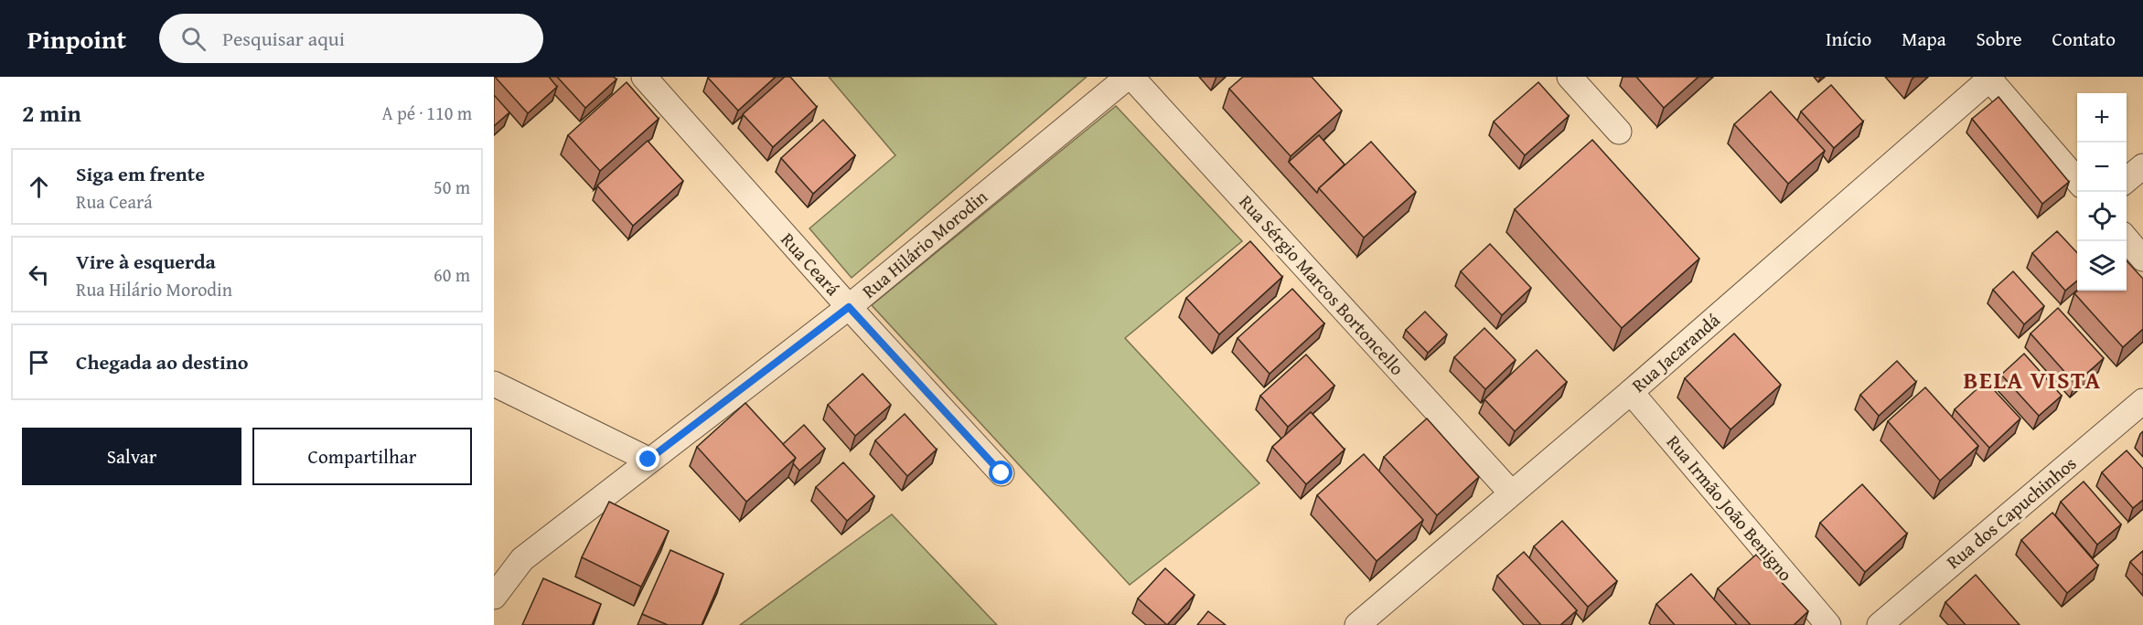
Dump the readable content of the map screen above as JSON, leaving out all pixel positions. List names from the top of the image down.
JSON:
{
  "streets": {
    "street": [
      "Rua Hilário Morodin",
      "Rua Ceará",
      "Rua Sérgio Marcos Bortoncello",
      "Rua Jacarandá",
      "Rua Irmão João Benigno",
      "Rua dos Capuchinhos"
    ]
  },
  "crossings": [
    ["Rua Hilário Morodin", "Rua Ceará"],
    ["Rua Hilário Morodin", "Rua Sérgio Marcos Bortoncello"],
    ["Rua Sérgio Marcos Bortoncello", "Rua Jacarandá"],
    ["Rua Jacarandá", "Rua Irmão João Benigno"]
  ],
  "districts": ["BELA VISTA"],
  "page": {
    "header": "Pinpoint",
    "search": "Pesquisar aqui",
    "nav": [
      "Início",
      "Mapa",
      "Sobre",
      "Contato"
    ],
    "heading": ["2 min", "A pé · 110 m"],
    "map_buttons": ["+", "−"],
    "list": [
      ["Siga em frente", "Rua Ceará", "50 m"],
      ["Vire à esquerda", "Rua Hilário Morodin", "60 m"],
      "Chegada ao destino"
    ],
    "buttons": ["Salvar", "Compartilhar"]
  }
}
